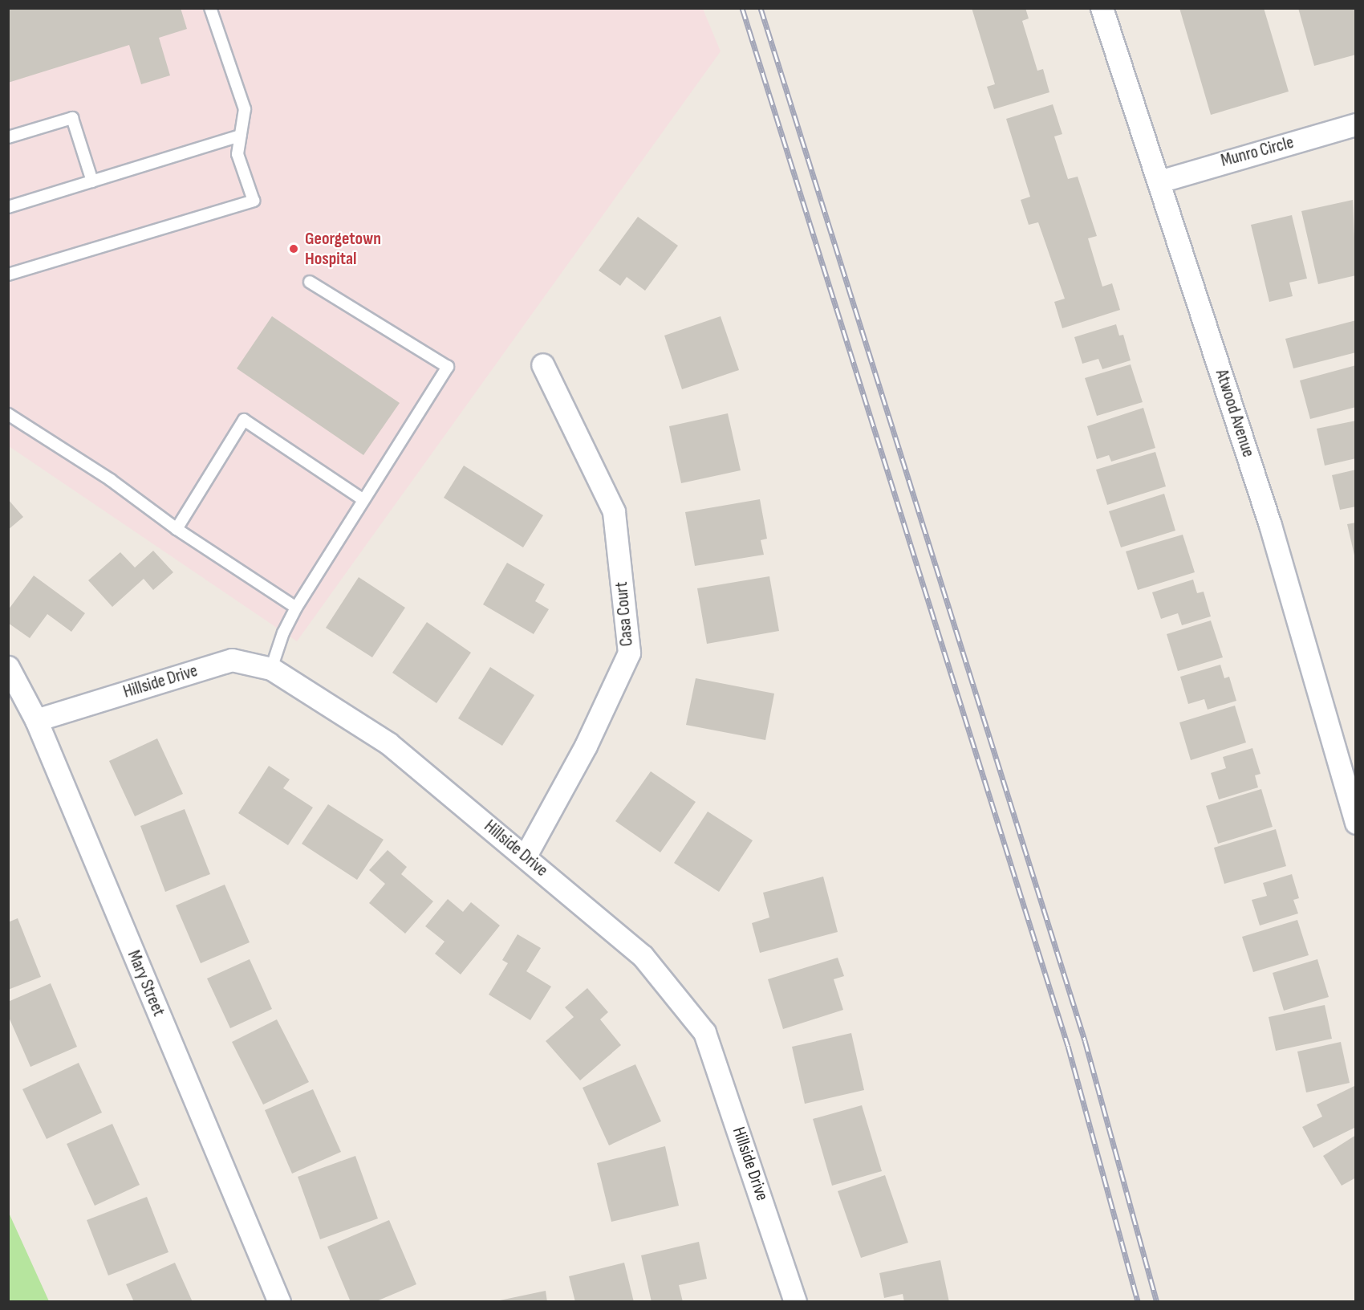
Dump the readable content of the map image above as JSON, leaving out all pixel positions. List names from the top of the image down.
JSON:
{
  "streets": {
    "street": [
      "Munro Circle",
      "Atwood Avenue",
      "Casa Court",
      "Hillside Drive",
      "Mary Street"
    ]
  },
  "crossings": [
    ["Munro Circle", "Atwood Avenue"],
    ["Casa Court", "Hillside Drive"],
    ["Hillside Drive", "Mary Street"]
  ],
  "places": ["Georgetown Hospital"]
}
